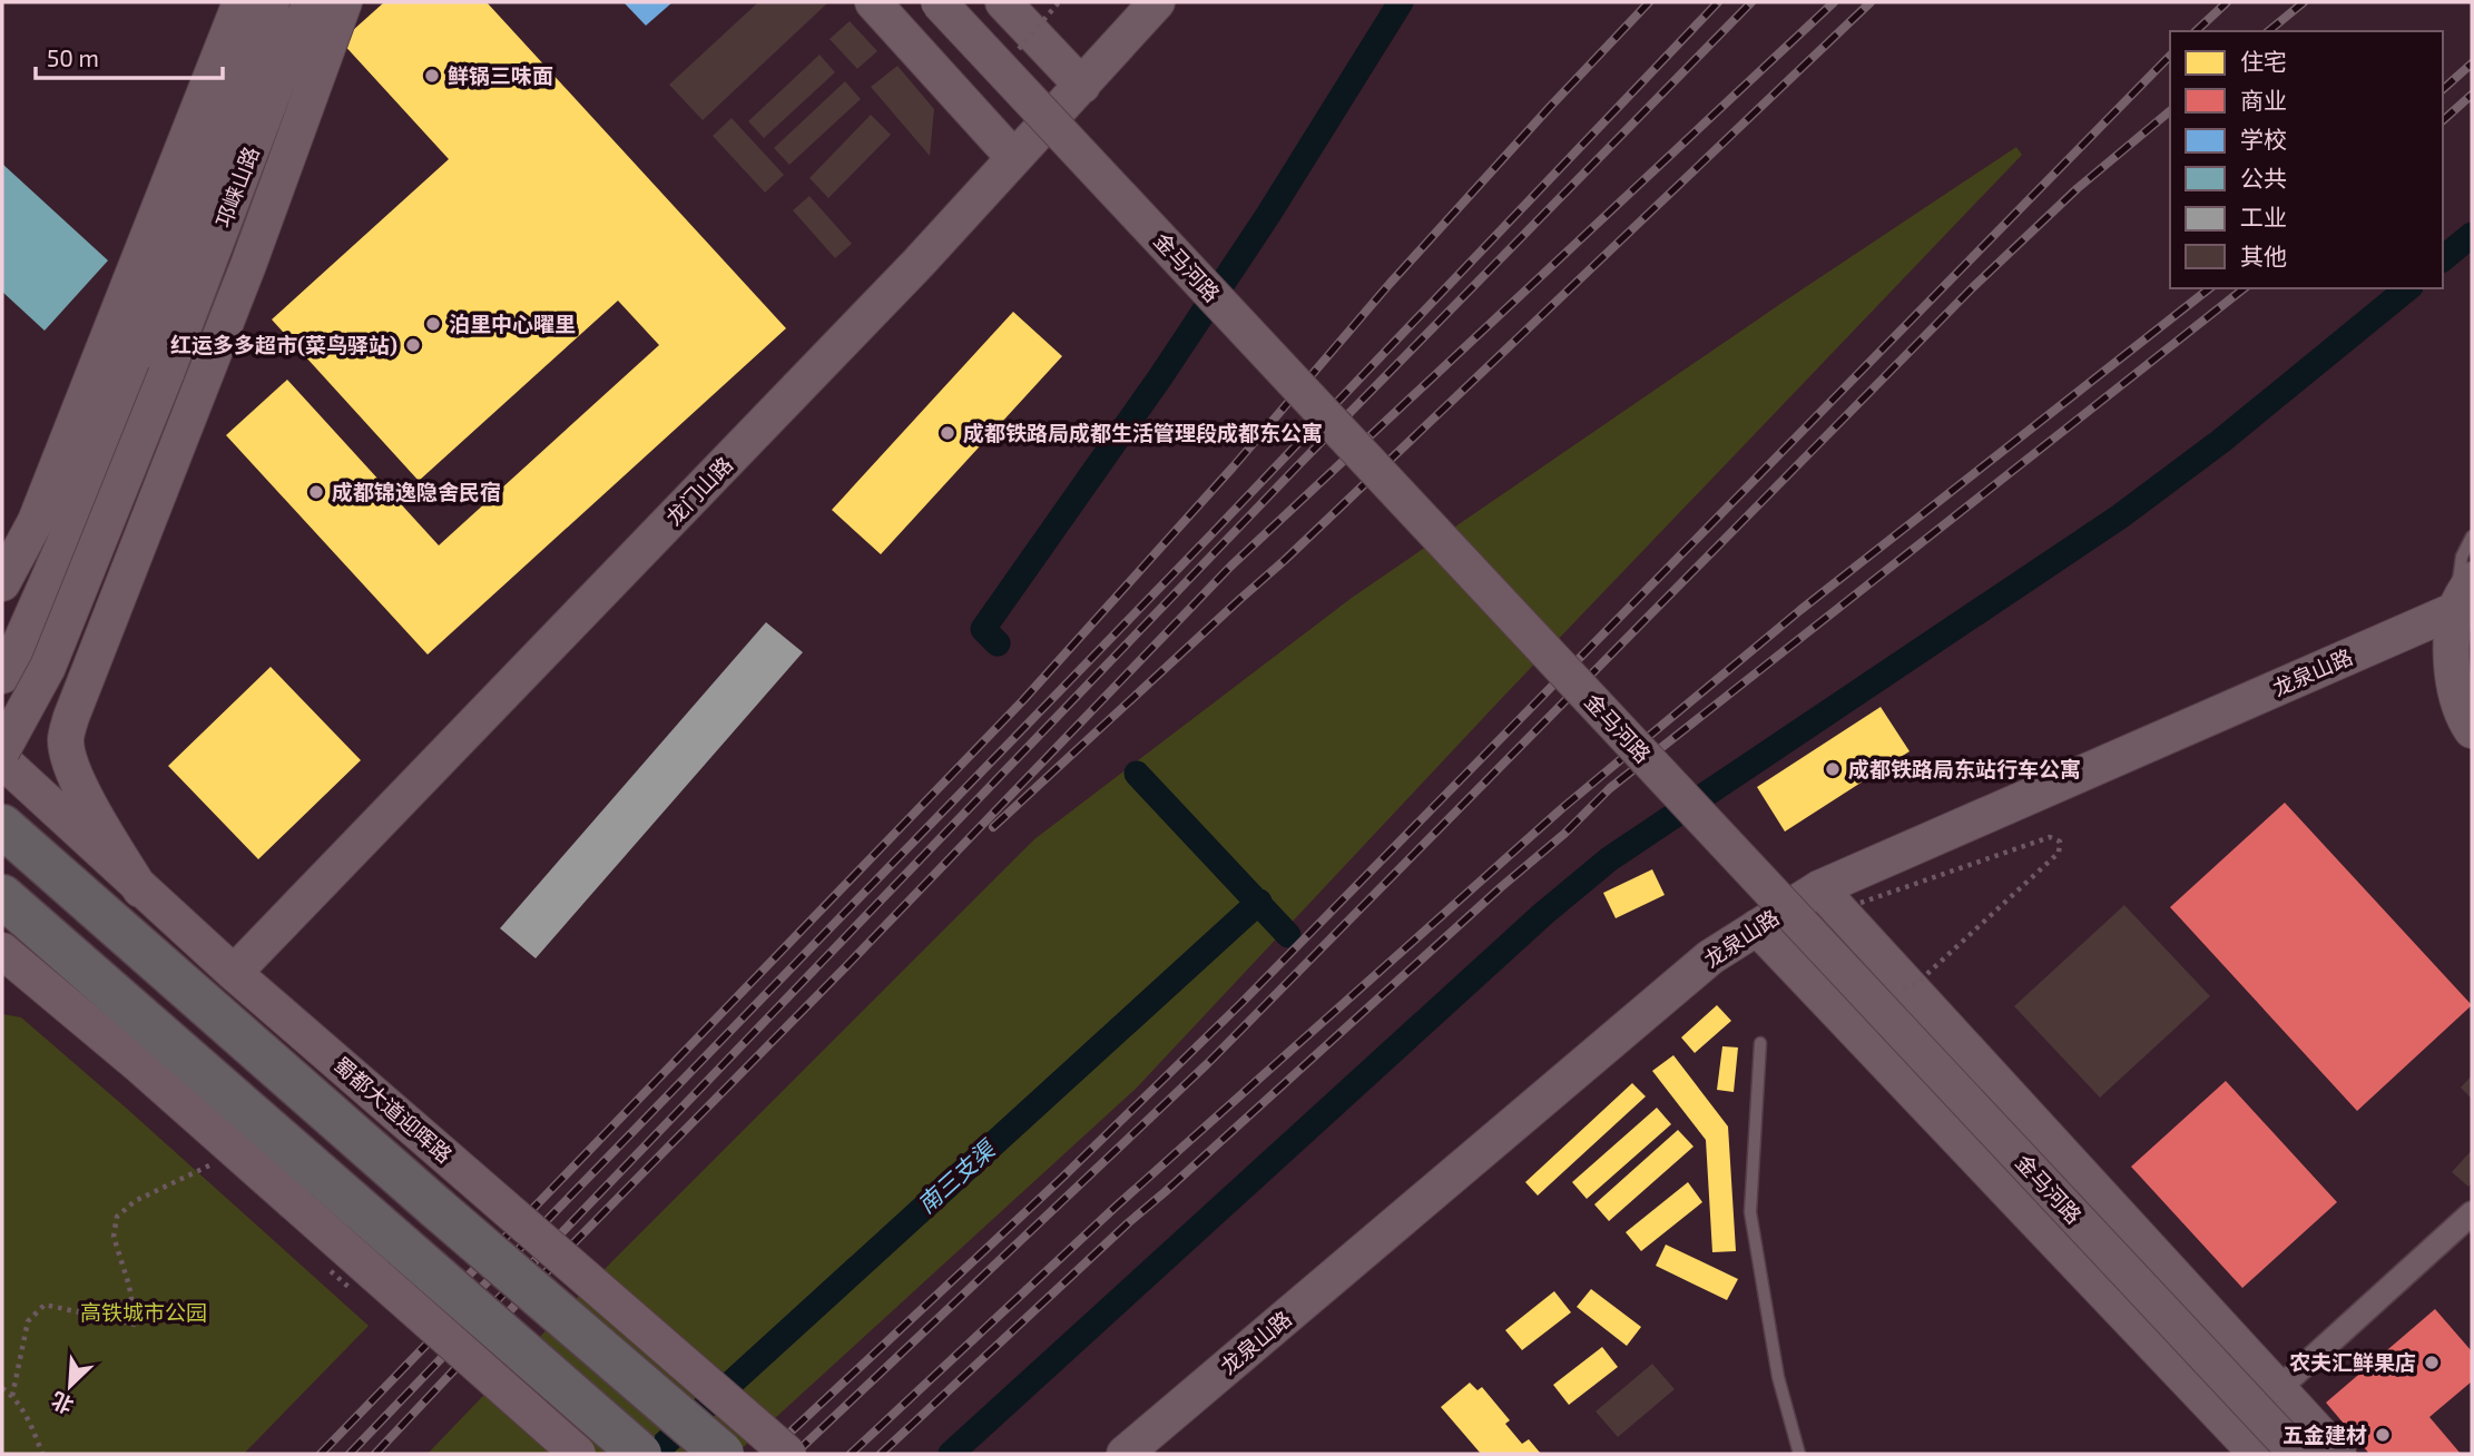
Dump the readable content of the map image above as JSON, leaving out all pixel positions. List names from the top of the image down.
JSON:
{
  "streets": {
    "highway": ["蜀都大道迎晖路"],
    "street": [
      "邛崃山路",
      "金马河路",
      "龙门山路",
      "龙泉山路"
    ]
  },
  "crossings": [
    ["龙门山路", "蜀都大道迎晖路"]
  ],
  "water": ["南三支渠"],
  "parks": ["高铁城市公园"],
  "places": [
    "鲜锅三味面",
    "泊里中心曜里",
    "红运多多超市(菜鸟驿站)",
    "成都铁路局成都生活管理段成都东公寓",
    "成都锦逸隐舍民宿",
    "成都铁路局东站行车公寓",
    "农夫汇鲜果店",
    "五金建材"
  ],
  "legend": [
    "住宅",
    "商业",
    "学校",
    "公共",
    "工业",
    "其他"
  ],
  "scale_bar": "50 m",
  "north": "bottom left"
}
